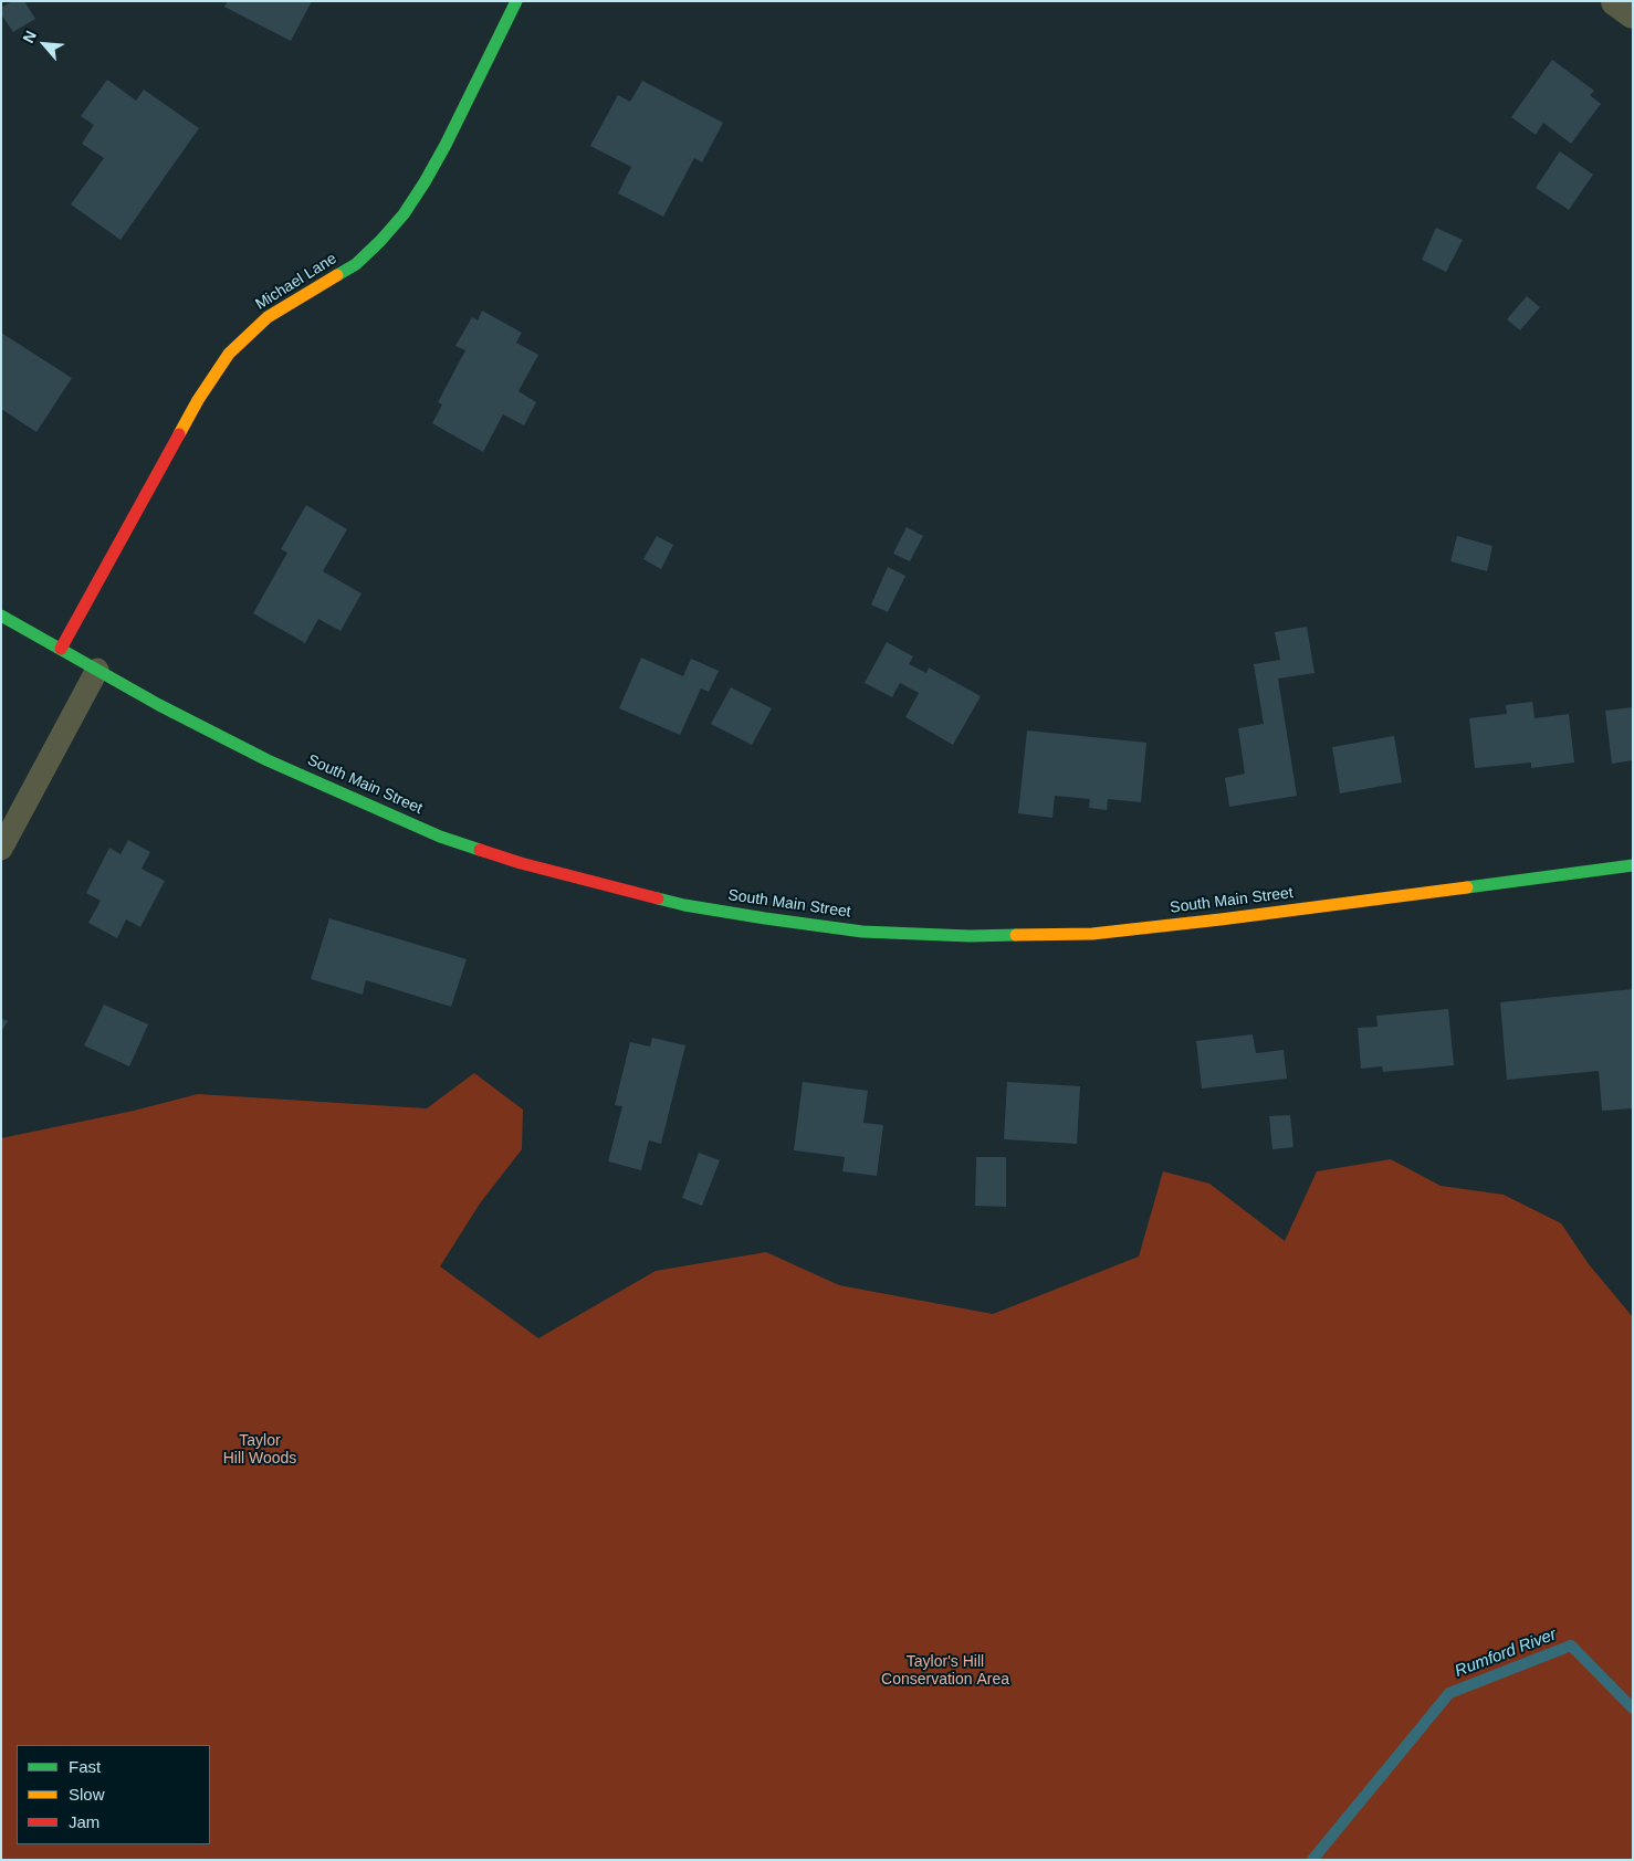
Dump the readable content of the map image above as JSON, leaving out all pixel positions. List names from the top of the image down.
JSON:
{
  "streets": {
    "main road": ["Michael Lane", "South Main Street"]
  },
  "crossings": [
    ["Michael Lane", "South Main Street"]
  ],
  "water": ["Rumford River"],
  "parks": ["Taylor Hill Woods", "Taylor's Hill Conservation Area"],
  "legend": ["Fast", "Slow", "Jam"],
  "north": "top left"
}
